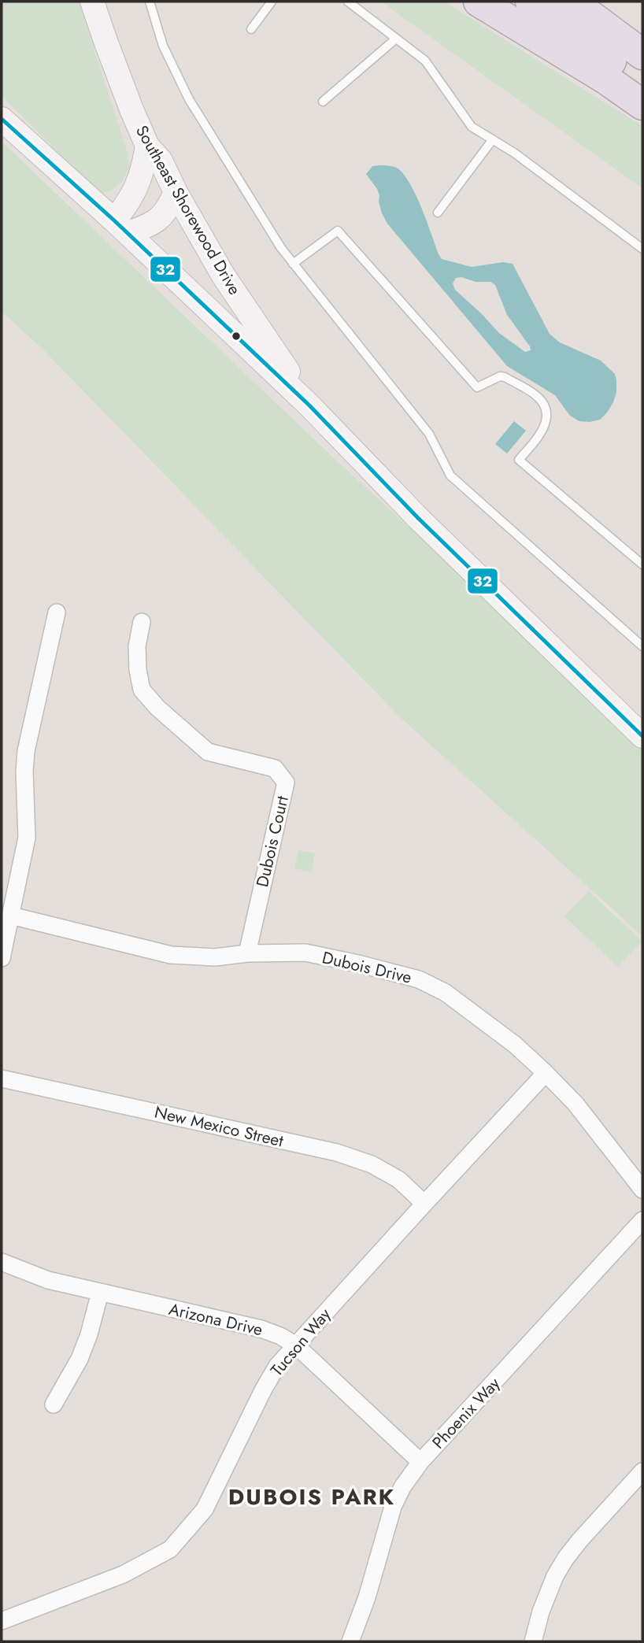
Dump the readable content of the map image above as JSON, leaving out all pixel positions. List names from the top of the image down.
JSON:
{
  "streets": {
    "street": [
      "Southeast Shorewood Drive",
      "Dubois Court",
      "Dubois Drive",
      "New Mexico Street",
      "Arizona Drive",
      "Tucson Way",
      "Phoenix Way"
    ]
  },
  "crossings": [
    ["Dubois Court", "Dubois Drive"],
    ["Dubois Drive", "Tucson Way"],
    ["New Mexico Street", "Tucson Way"],
    ["Arizona Drive", "Tucson Way"],
    ["Arizona Drive", "Phoenix Way"]
  ],
  "districts": ["DUBOIS PARK"],
  "lines": ["transit line 32"]
}
